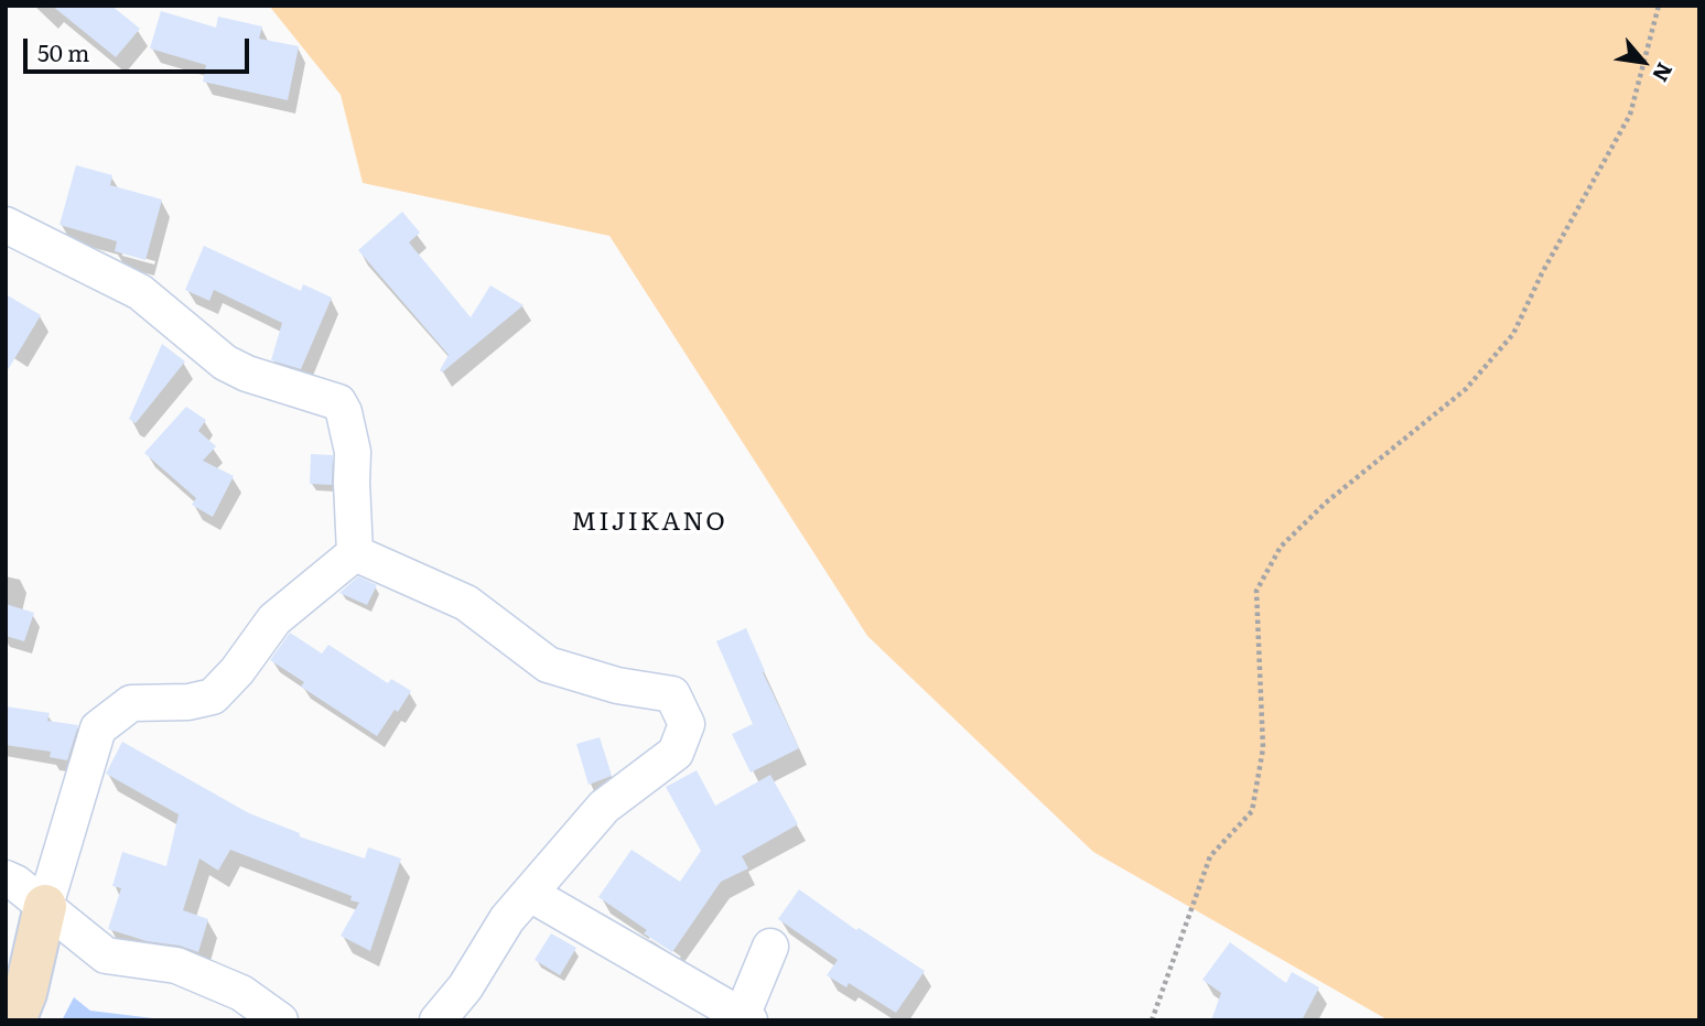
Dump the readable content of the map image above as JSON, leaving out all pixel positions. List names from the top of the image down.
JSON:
{
  "districts": ["MIJIKANO"],
  "scale_bar": "50 m",
  "north": "bottom right"
}
